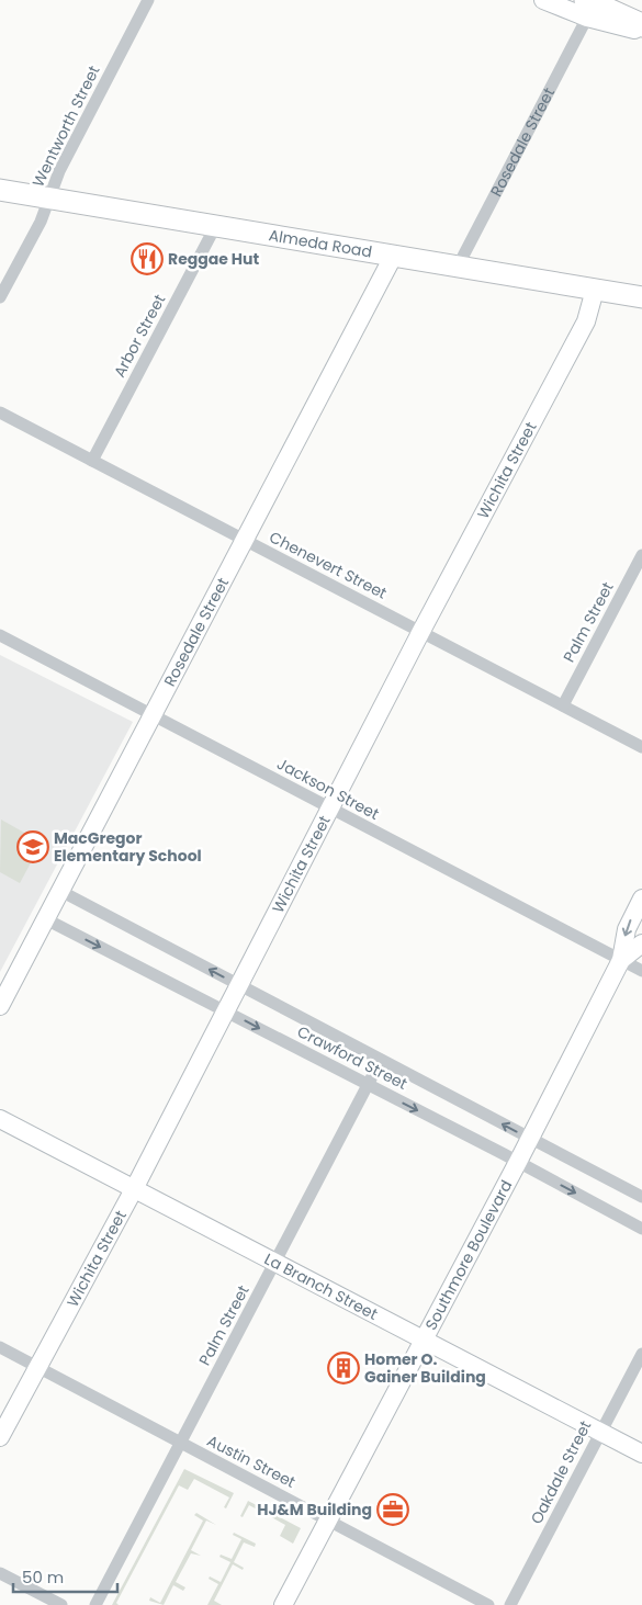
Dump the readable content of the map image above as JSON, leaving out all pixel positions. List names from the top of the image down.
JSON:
{
  "streets": {
    "main road": ["Almeda Road"],
    "street": [
      "Wentworth Street",
      "Rosedale Street",
      "Arbor Street",
      "Wichita Street",
      "Chenevert Street",
      "Palm Street",
      "Jackson Street",
      "Crawford Street",
      "Southmore Boulevard",
      "La Branch Street",
      "Austin Street",
      "Oakdale Street"
    ]
  },
  "crossings": [
    ["Wentworth Street", "Almeda Road"],
    ["Rosedale Street", "Almeda Road"],
    ["Rosedale Street", "Chenevert Street"],
    ["Rosedale Street", "Jackson Street"],
    ["Rosedale Street", "Crawford Street"],
    ["Almeda Road", "Arbor Street"],
    ["Almeda Road", "Wichita Street"],
    ["Arbor Street", "Chenevert Street"],
    ["Wichita Street", "Chenevert Street"],
    ["Wichita Street", "Jackson Street"],
    ["Wichita Street", "Crawford Street"],
    ["Wichita Street", "La Branch Street"],
    ["Wichita Street", "Austin Street"],
    ["Chenevert Street", "Palm Street"],
    ["Palm Street", "Crawford Street"],
    ["Palm Street", "La Branch Street"],
    ["Palm Street", "Austin Street"],
    ["Jackson Street", "Southmore Boulevard"],
    ["Crawford Street", "Southmore Boulevard"],
    ["Southmore Boulevard", "La Branch Street"],
    ["Southmore Boulevard", "Austin Street"],
    ["La Branch Street", "Oakdale Street"]
  ],
  "places": {
    "restaurant": ["Reggae Hut"],
    "school or university": ["MacGregor Elementary School"],
    "building": ["Homer O. Gainer Building"],
    "office": ["HJ&M Building"]
  },
  "scale_bar": "50 m"
}
